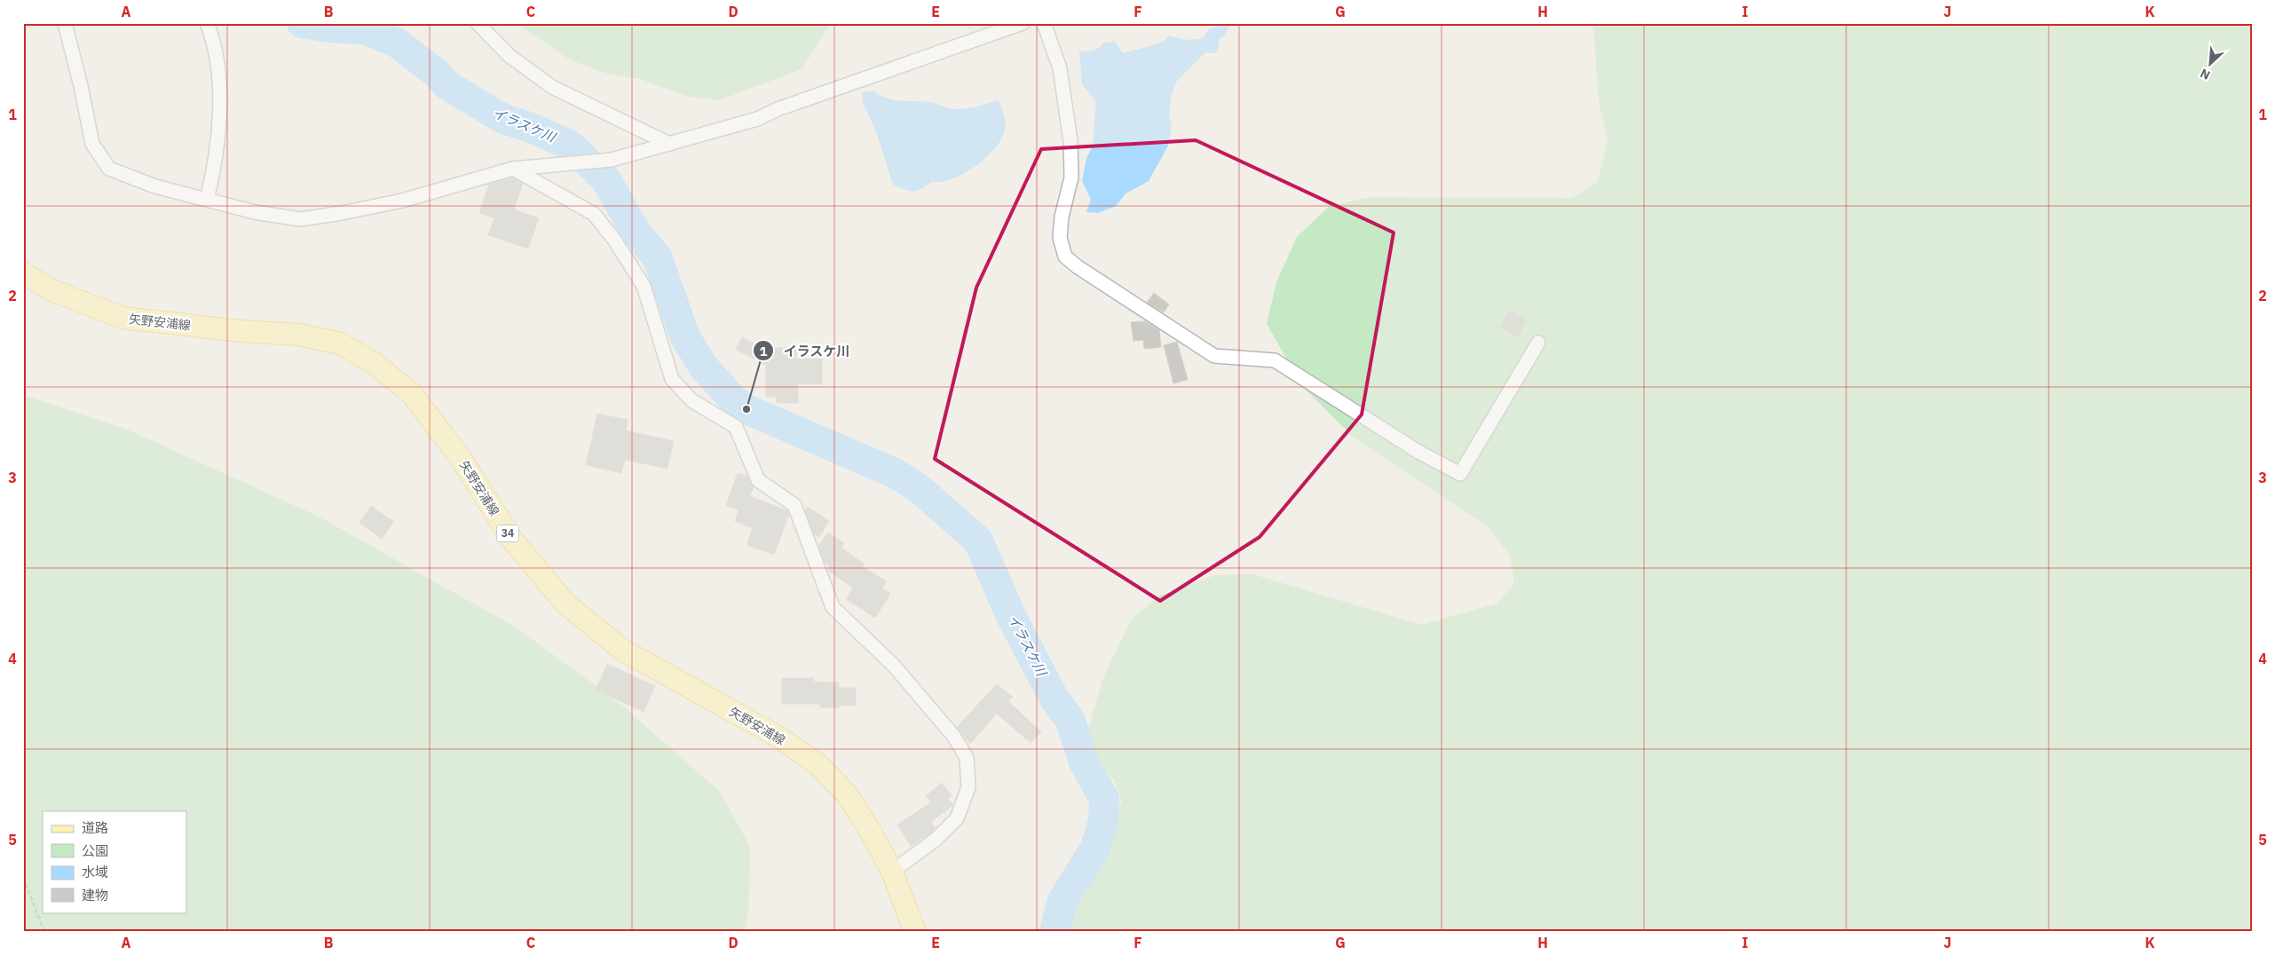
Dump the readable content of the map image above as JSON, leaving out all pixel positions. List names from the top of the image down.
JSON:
{
  "streets": {
    "main road": ["矢野安浦線", "34"]
  },
  "water": ["イラスケ川"],
  "places": ["イラスケ川"],
  "legend": [
    "道路",
    "公園",
    "水域",
    "建物"
  ],
  "north": "bottom left",
  "grid": {
    "columns": [
      "A",
      "B",
      "C",
      "D",
      "E",
      "F",
      "G",
      "H",
      "I",
      "J",
      "K"
    ],
    "rows": [
      "1",
      "2",
      "3",
      "4",
      "5"
    ]
  }
}
